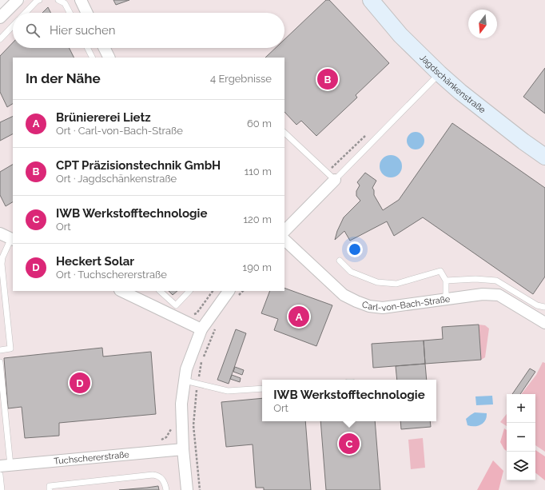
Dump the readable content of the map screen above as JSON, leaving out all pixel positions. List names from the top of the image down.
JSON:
{
  "streets": {
    "main road": ["Jagdschänkenstraße"],
    "street": ["Carl-von-Bach-Straße", "Tuchschererstraße"]
  },
  "north": "bottom",
  "page": {
    "search": "Hier suchen",
    "heading": ["In der Nähe", "4 Ergebnisse"],
    "pins": [
      "B",
      "A",
      "D",
      "C"
    ],
    "list": [
      {
        "mark": "A",
        "name": "Brüniererei Lietz",
        "note": "Ort · Carl-von-Bach-Straße",
        "value": "60 m"
      },
      {
        "mark": "B",
        "name": "CPT Präzisionstechnik GmbH",
        "note": "Ort · Jagdschänkenstraße",
        "value": "110 m"
      },
      {
        "mark": "C",
        "name": "IWB Werkstofftechnologie",
        "note": "Ort",
        "value": "120 m"
      },
      {
        "mark": "D",
        "name": "Heckert Solar",
        "note": "Ort · Tuchschererstraße",
        "value": "190 m"
      }
    ],
    "popup": ["IWB Werkstofftechnologie", "Ort"],
    "map_buttons": ["+", "−"]
  }
}
